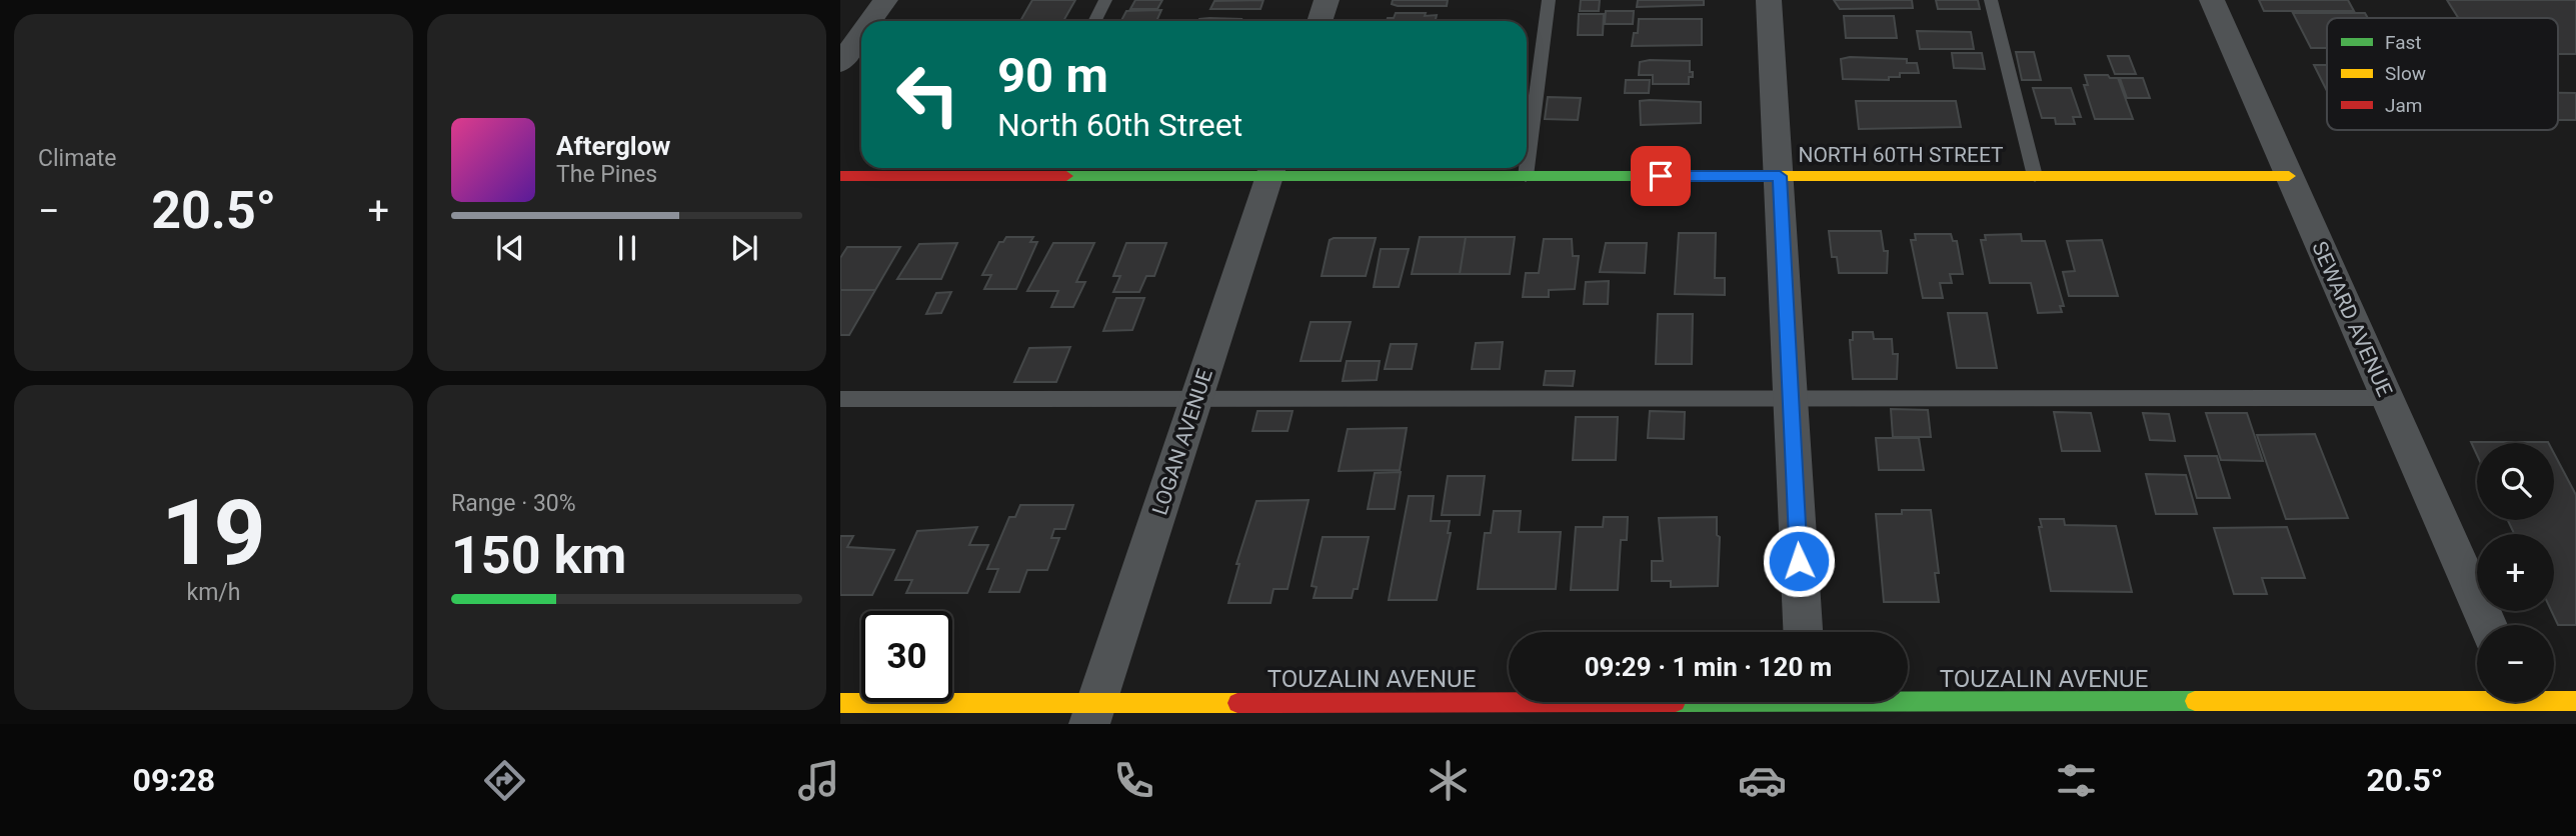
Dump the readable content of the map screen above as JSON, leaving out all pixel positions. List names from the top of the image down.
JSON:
{
  "streets": {
    "street": [
      "NORTH 60TH STREET",
      "SEWARD AVENUE",
      "LOGAN AVENUE",
      "TOUZALIN AVENUE"
    ]
  },
  "crossings": [
    ["NORTH 60TH STREET", "SEWARD AVENUE"],
    ["NORTH 60TH STREET", "LOGAN AVENUE"],
    ["LOGAN AVENUE", "TOUZALIN AVENUE"]
  ],
  "legend": ["Fast", "Slow", "Jam"],
  "page": {
    "tile": [
      "Climate",
      ["19", "km/h"],
      ["Range · 30%", "150 km"]
    ],
    "turn": ["90 m", "North 60th Street"],
    "song": ["Afterglow", "The Pines"],
    "heat": ["−", "20.5°", "+"],
    "map_buttons": ["+", "−"],
    "limit": "30",
    "trip": "09:29 · 1 min · 120 m",
    "tabs": ["09:28", "20.5°"]
  }
}
